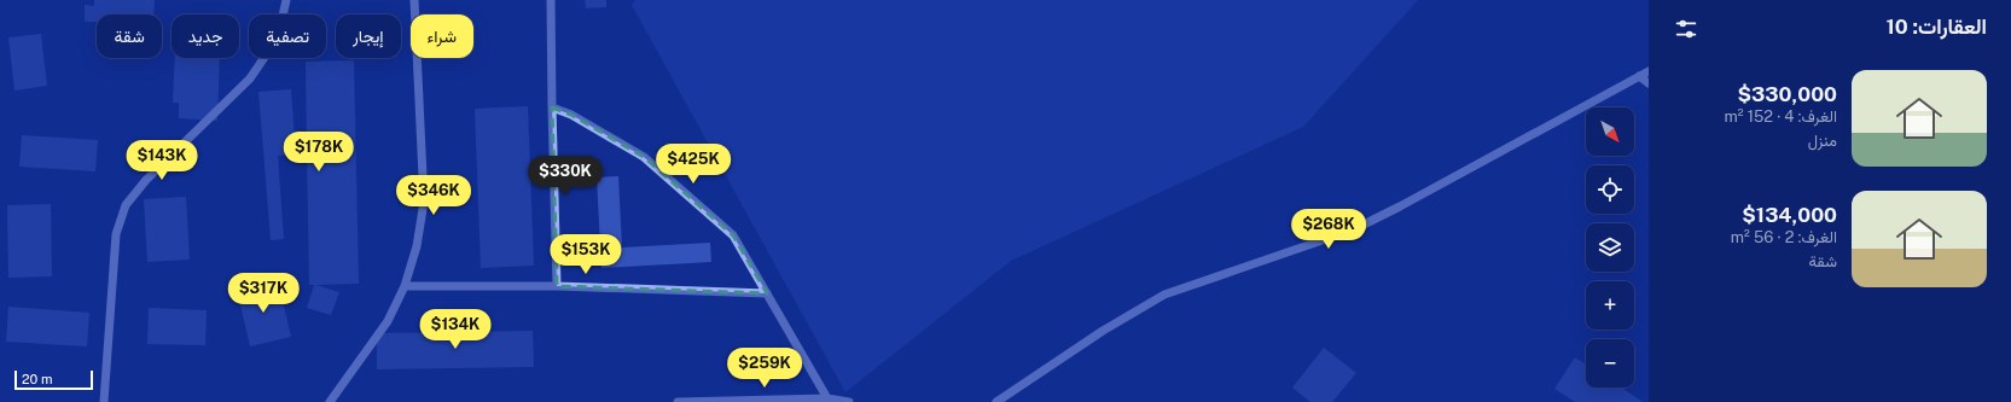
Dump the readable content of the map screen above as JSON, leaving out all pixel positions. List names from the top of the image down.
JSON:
{
  "scale_bar": "20 m",
  "north": "bottom right",
  "page": {
    "heading": "العقارات: 10",
    "chip": [
      "شراء",
      "إيجار",
      "تصفية",
      "جديد",
      "شقة"
    ],
    "list": [
      {
        "name": "$330,000",
        "note": "الغرف: 4 · 152 m² · منزل"
      },
      {
        "name": "$134,000",
        "note": "الغرف: 2 · 56 m² · شقة"
      }
    ],
    "map_buttons": ["+", "−"],
    "price": [
      "$178K",
      "$143K",
      "$425K",
      "$330K",
      "$346K",
      "$268K",
      "$153K",
      "$317K",
      "$134K",
      "$259K"
    ],
    "scale": "20 m"
  }
}
